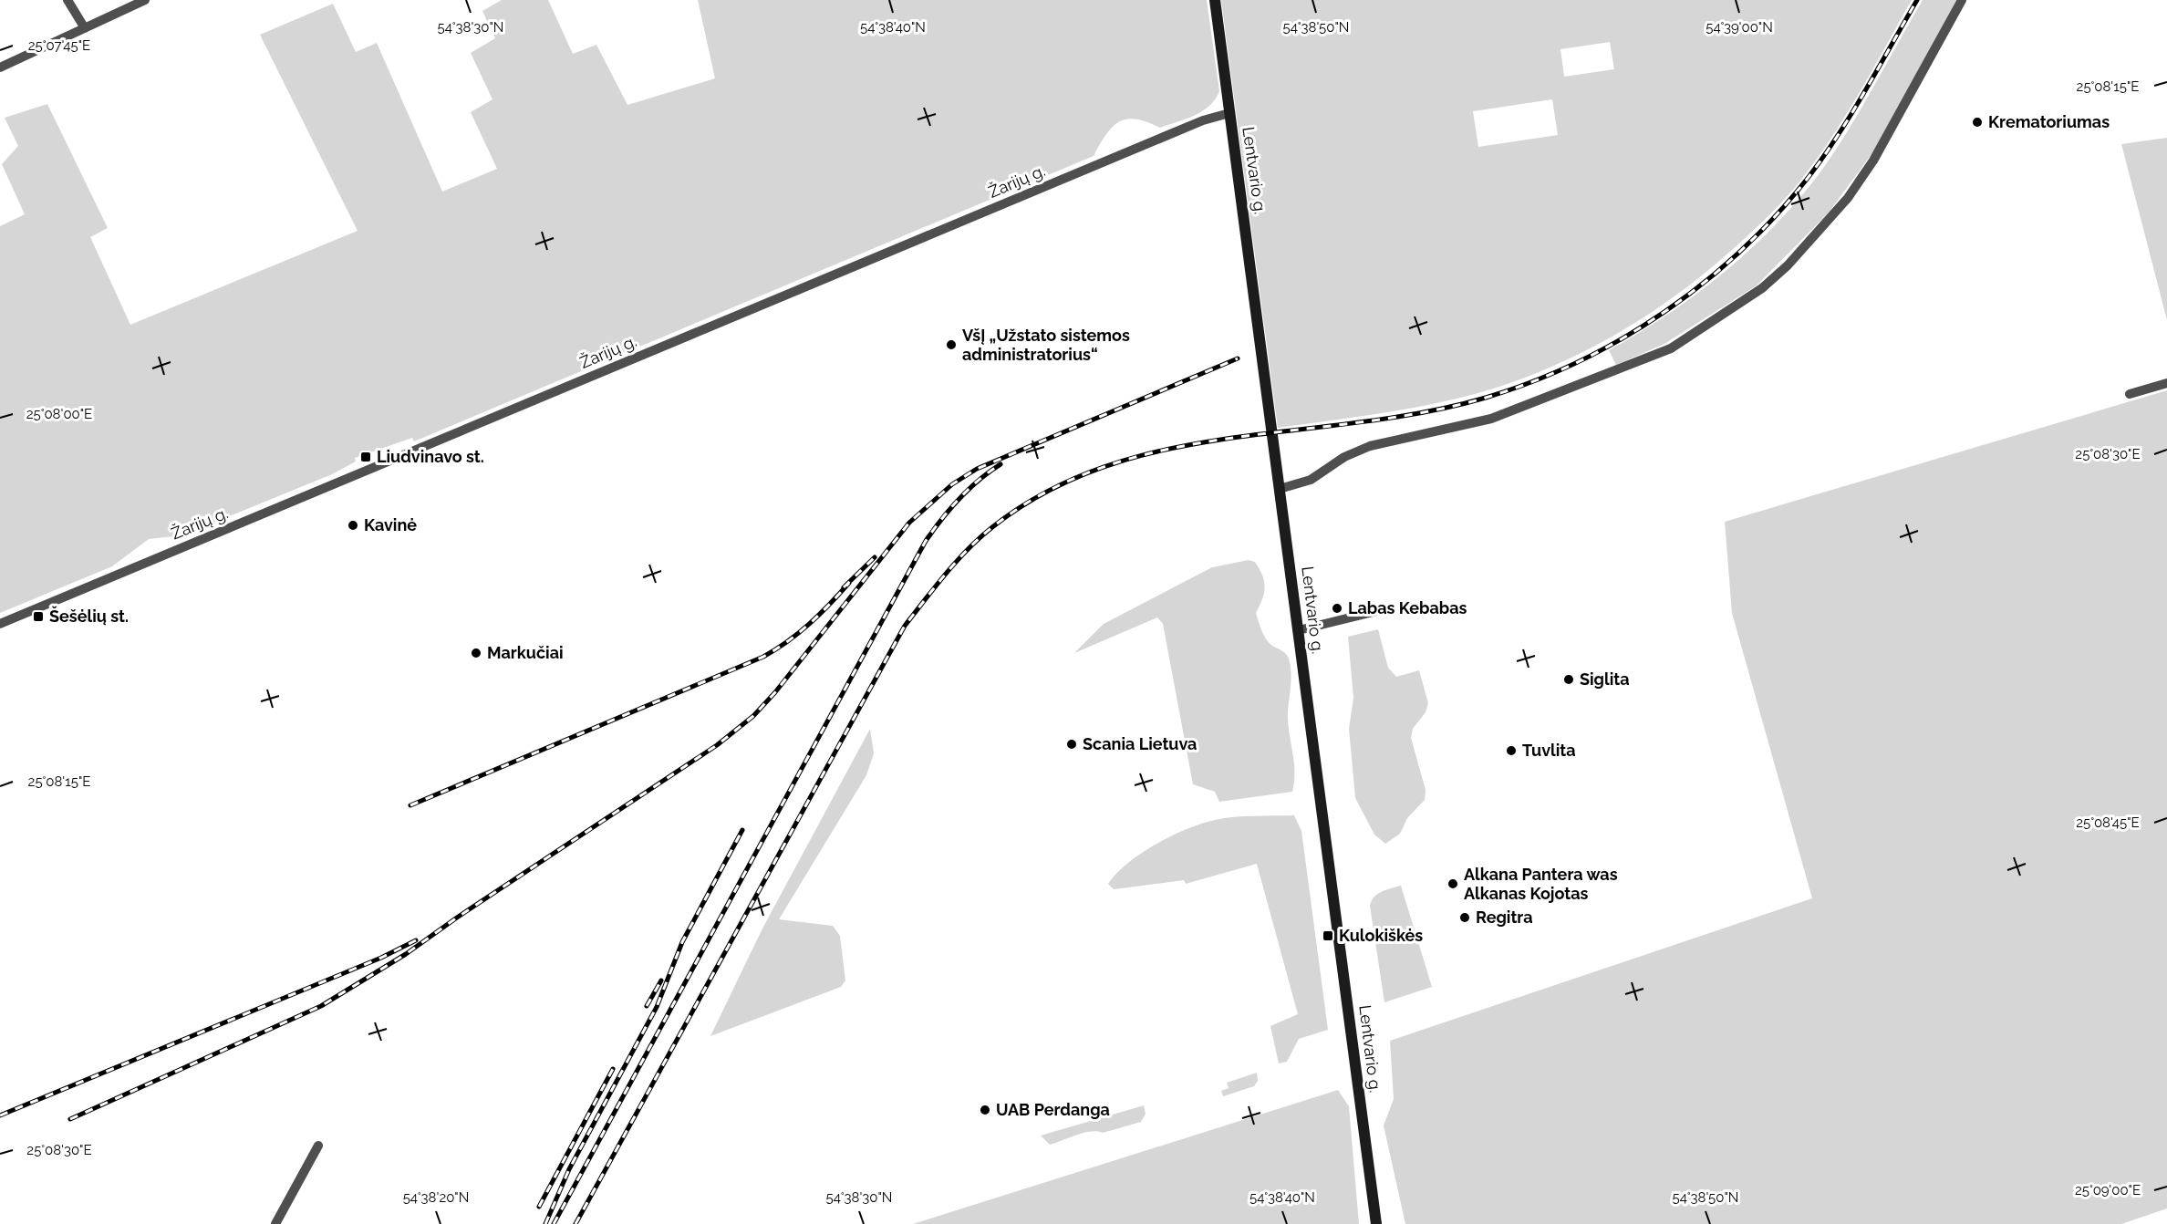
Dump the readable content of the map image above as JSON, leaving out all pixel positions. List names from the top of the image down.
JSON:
{
  "streets": {
    "main road": ["Lentvario g."],
    "street": ["Žarijų g."]
  },
  "crossings": [
    ["Lentvario g.", "Žarijų g."]
  ],
  "places": {
    "other": [
      "Krematoriumas",
      "VšĮ „Užstato sistemos administratorius“",
      "Kavinė",
      "Labas Kebabas",
      "Markučiai",
      "Siglita",
      "Scania Lietuva",
      "Tuvlita",
      "Alkana Pantera was Alkanas Kojotas",
      "Regitra",
      "UAB Perdanga"
    ],
    "transit": ["Liudvinavo st.", "Šešėlių st.", "Kulokiškės"]
  },
  "coordinates": [
    "54°38'30\"N",
    "54°38'40\"N",
    "54°38'50\"N",
    "54°39'00\"N",
    "25°07'45\"E",
    "25°08'15\"E",
    "25°08'00\"E",
    "25°08'30\"E",
    "25°08'45\"E",
    "25°09'00\"E",
    "54°38'20\"N"
  ]
}
